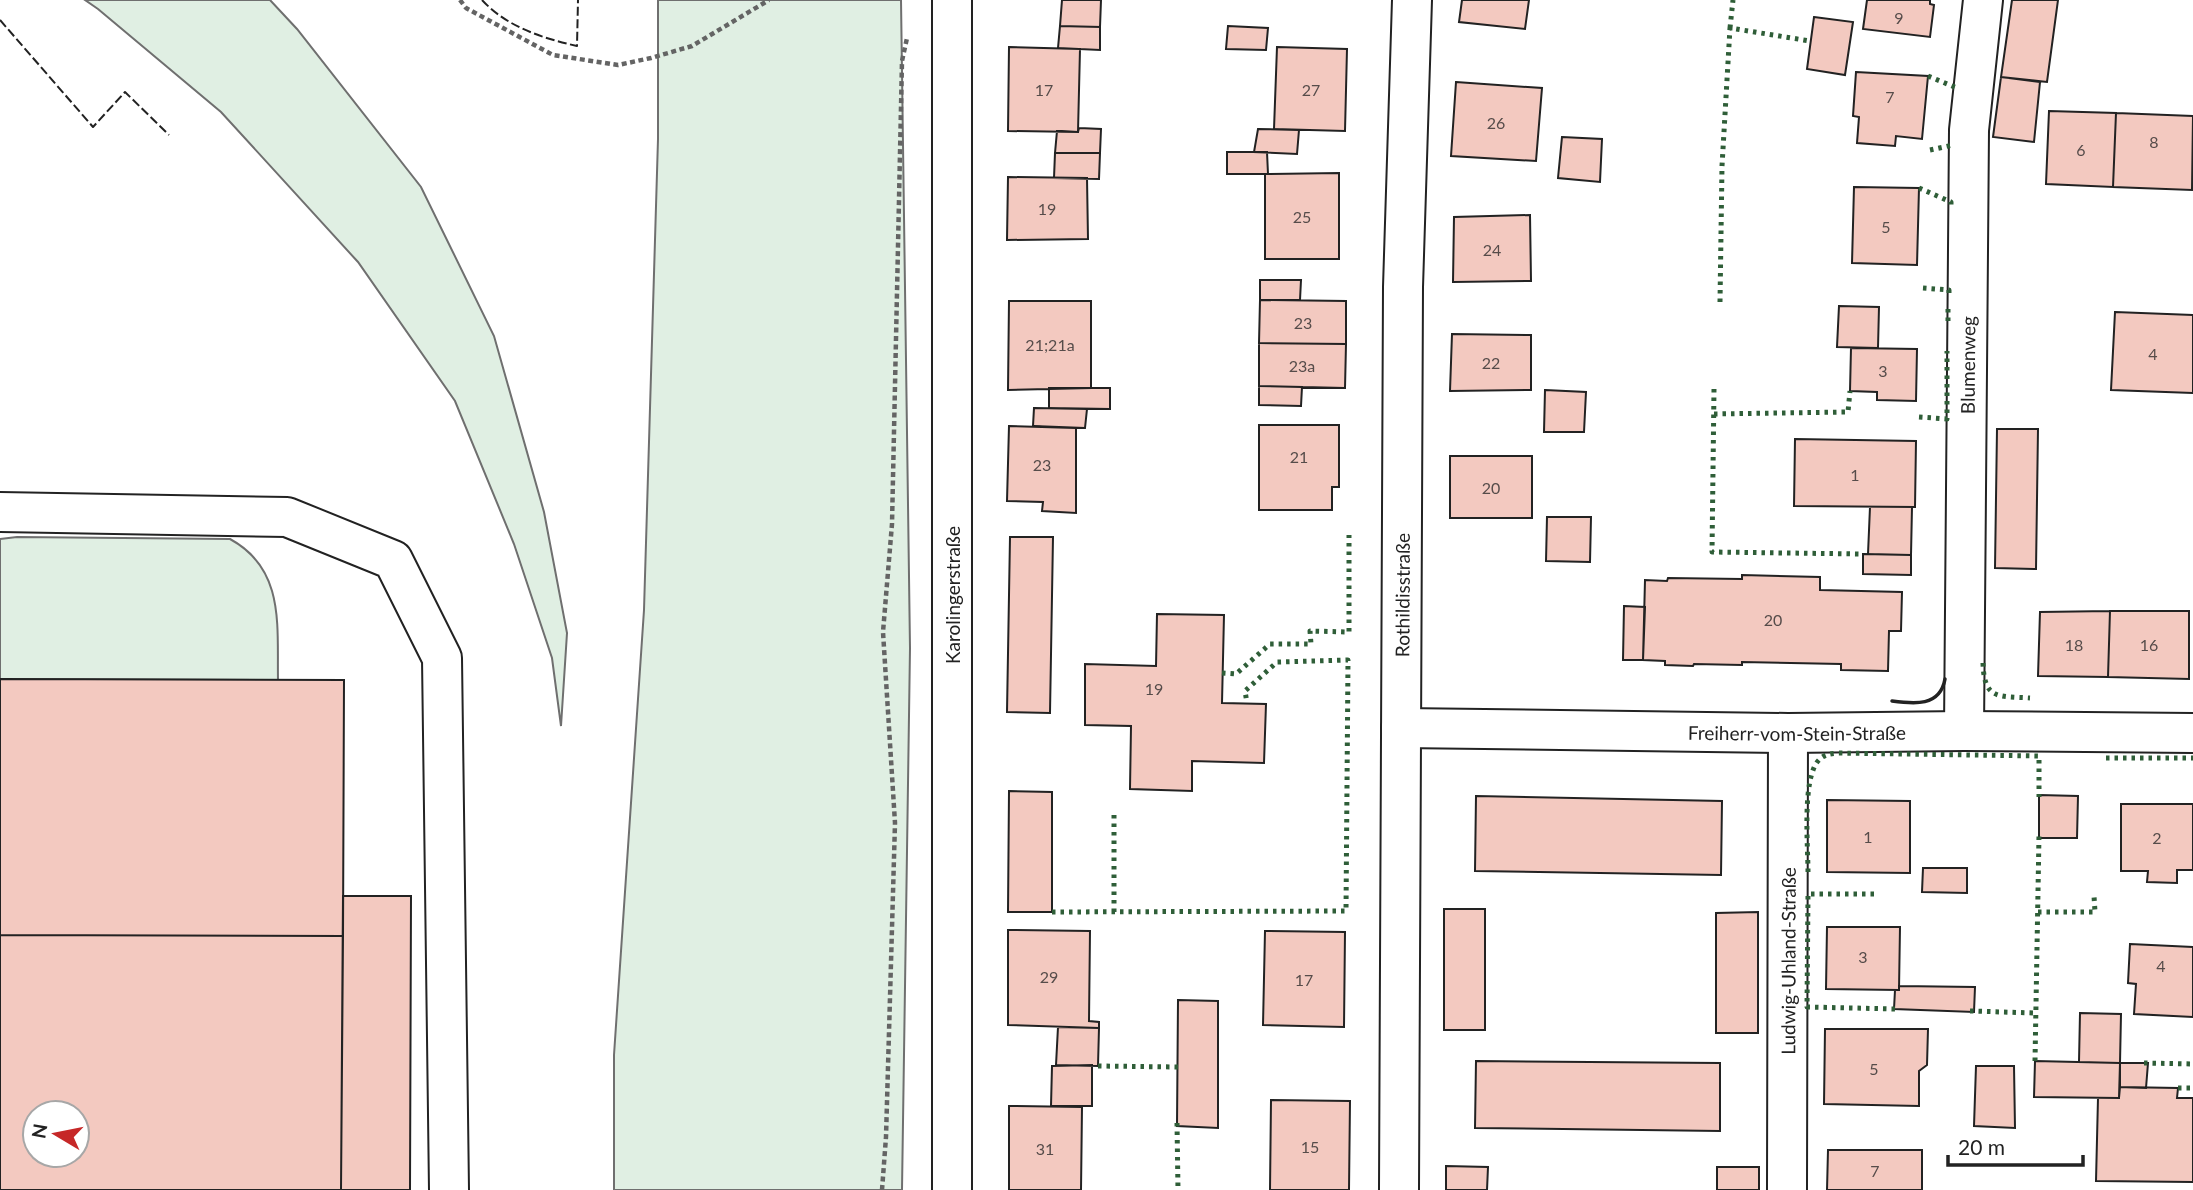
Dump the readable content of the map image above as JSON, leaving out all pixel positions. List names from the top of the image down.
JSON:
{
  "streets": {
    "street": [
      "Blumenweg",
      "Karolingerstraße",
      "Rothildisstraße",
      "Freiherr-vom-Stein-Straße",
      "Ludwig-Uhland-Straße"
    ]
  },
  "crossings": [
    ["Blumenweg", "Freiherr-vom-Stein-Straße"],
    ["Rothildisstraße", "Freiherr-vom-Stein-Straße"],
    ["Freiherr-vom-Stein-Straße", "Ludwig-Uhland-Straße"]
  ],
  "house_numbers": [
    "9",
    "17",
    "27",
    "7",
    "26",
    "8",
    "6",
    "19",
    "25",
    "5",
    "24",
    "23",
    "21;21a",
    "4",
    "22",
    "23a",
    "3",
    "21",
    "23",
    "1",
    "20",
    "20",
    "18",
    "16",
    "19",
    "1",
    "2",
    "3",
    "4",
    "29",
    "17",
    "5",
    "15",
    "31",
    "7"
  ],
  "scale_bar": "20 m",
  "north": "left"
}
